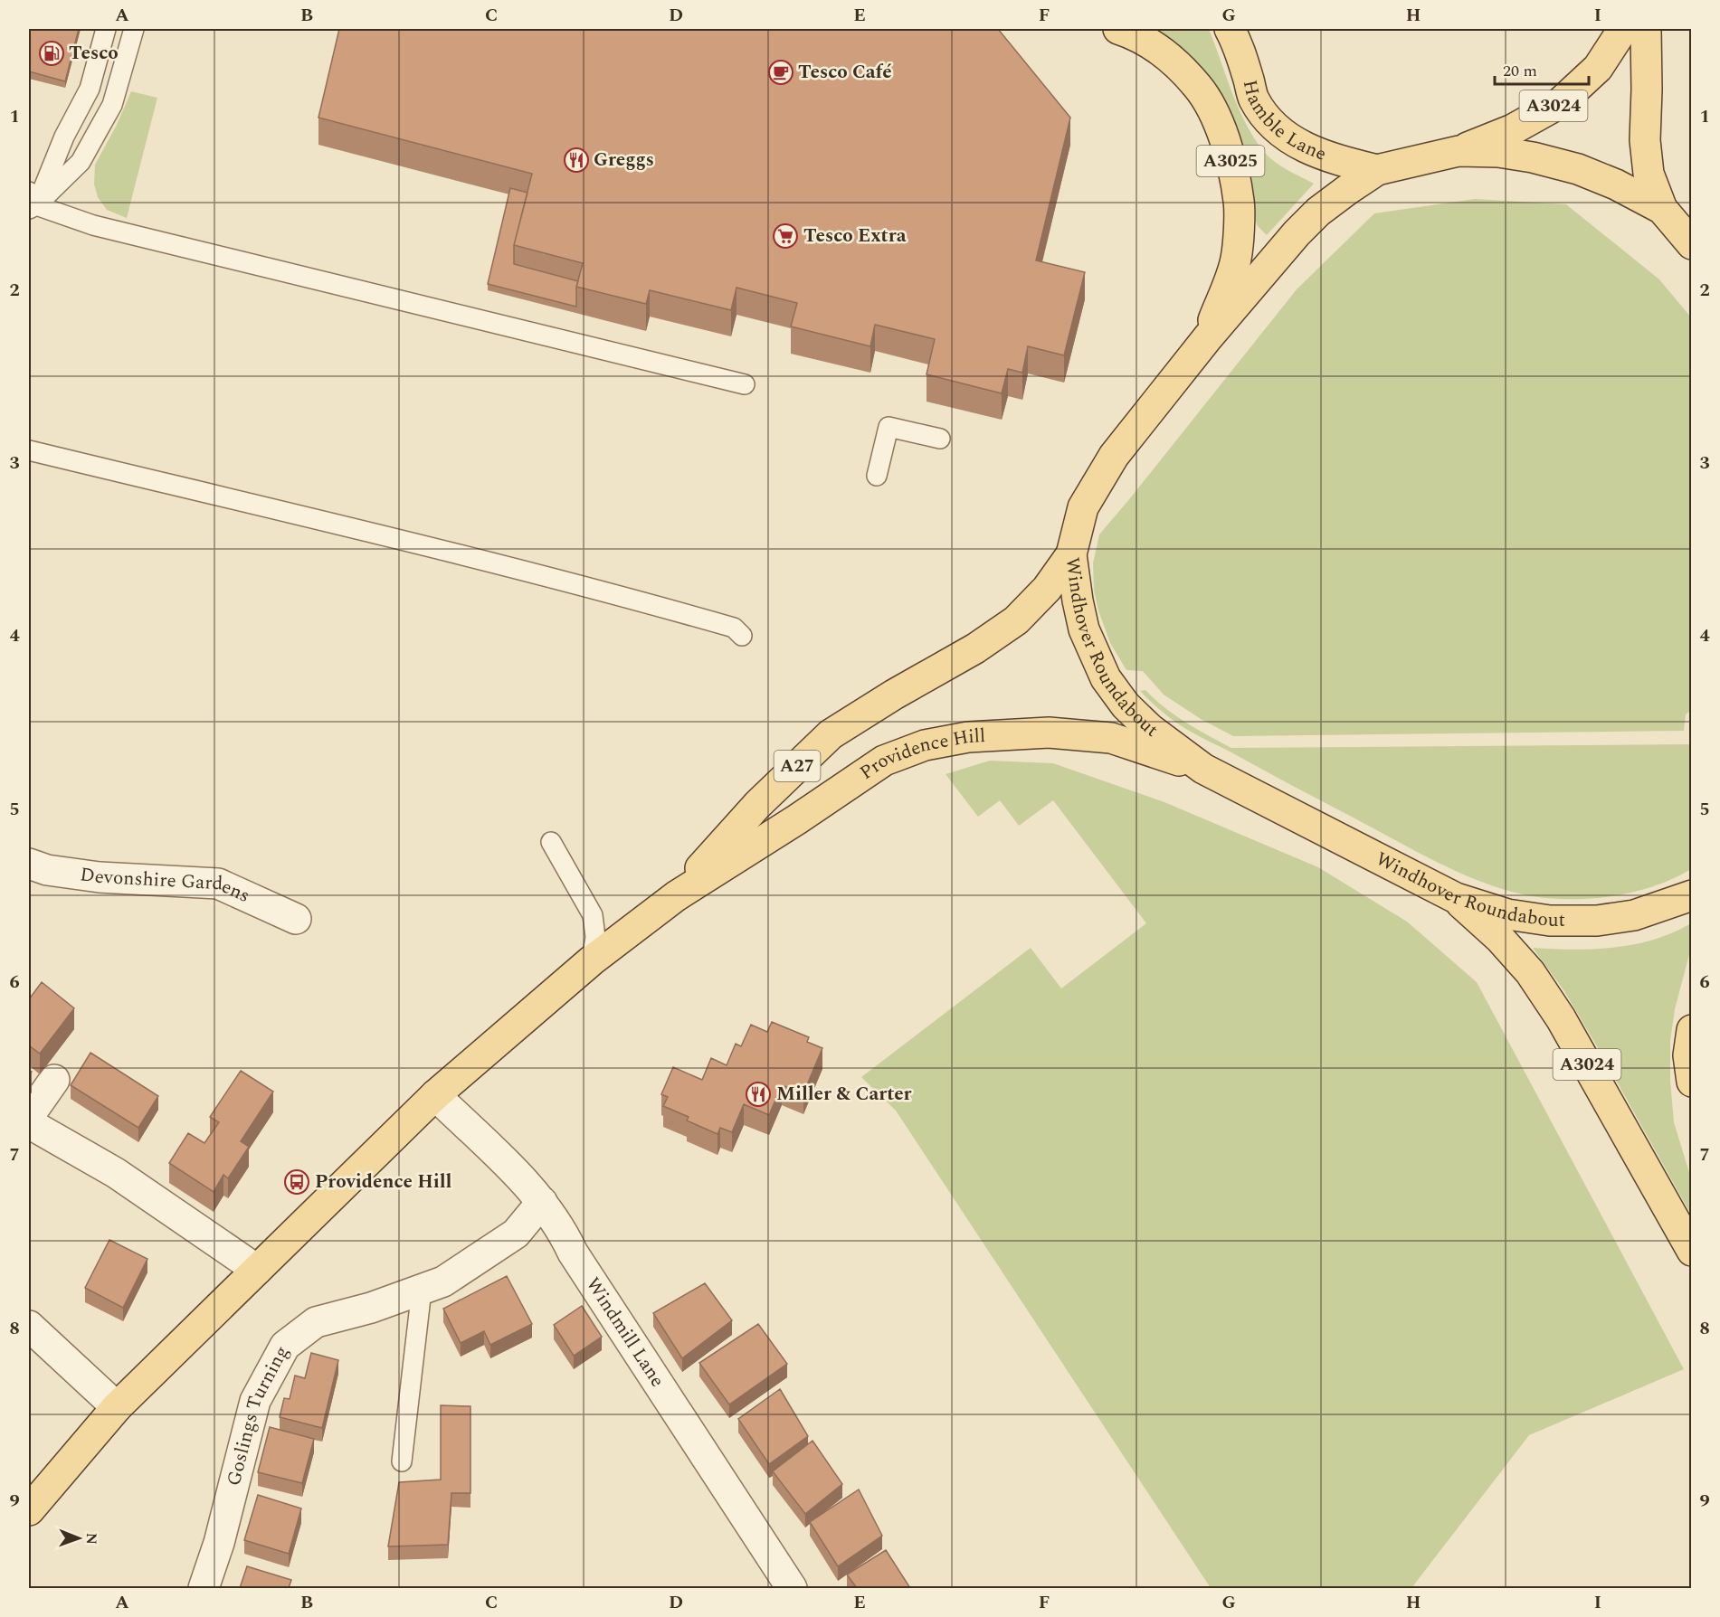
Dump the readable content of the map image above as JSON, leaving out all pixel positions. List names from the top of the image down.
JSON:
{
  "streets": {
    "main road": [
      "A3024",
      "Hamble Lane",
      "A3025",
      "Windhover Roundabout",
      "Providence Hill",
      "A27"
    ],
    "street": ["Devonshire Gardens", "Windmill Lane", "Goslings Turning"]
  },
  "crossings": [
    ["A3024", "Windhover Roundabout"],
    ["Hamble Lane", "Windhover Roundabout"],
    ["A3025", "Windhover Roundabout"],
    ["Windhover Roundabout", "Providence Hill"],
    ["Providence Hill", "Windmill Lane"],
    ["Windmill Lane", "Goslings Turning"]
  ],
  "places": {
    "fuel station": ["Tesco"],
    "cafe": ["Tesco Café"],
    "restaurant": ["Greggs", "Miller & Carter"],
    "supermarket": ["Tesco Extra"],
    "bus stop": ["Providence Hill"]
  },
  "scale_bar": "20 m",
  "north": "right",
  "grid": {
    "columns": [
      "A",
      "B",
      "C",
      "D",
      "E",
      "F",
      "G",
      "H",
      "I"
    ],
    "rows": [
      "1",
      "2",
      "3",
      "4",
      "5",
      "6",
      "7",
      "8",
      "9"
    ]
  }
}
